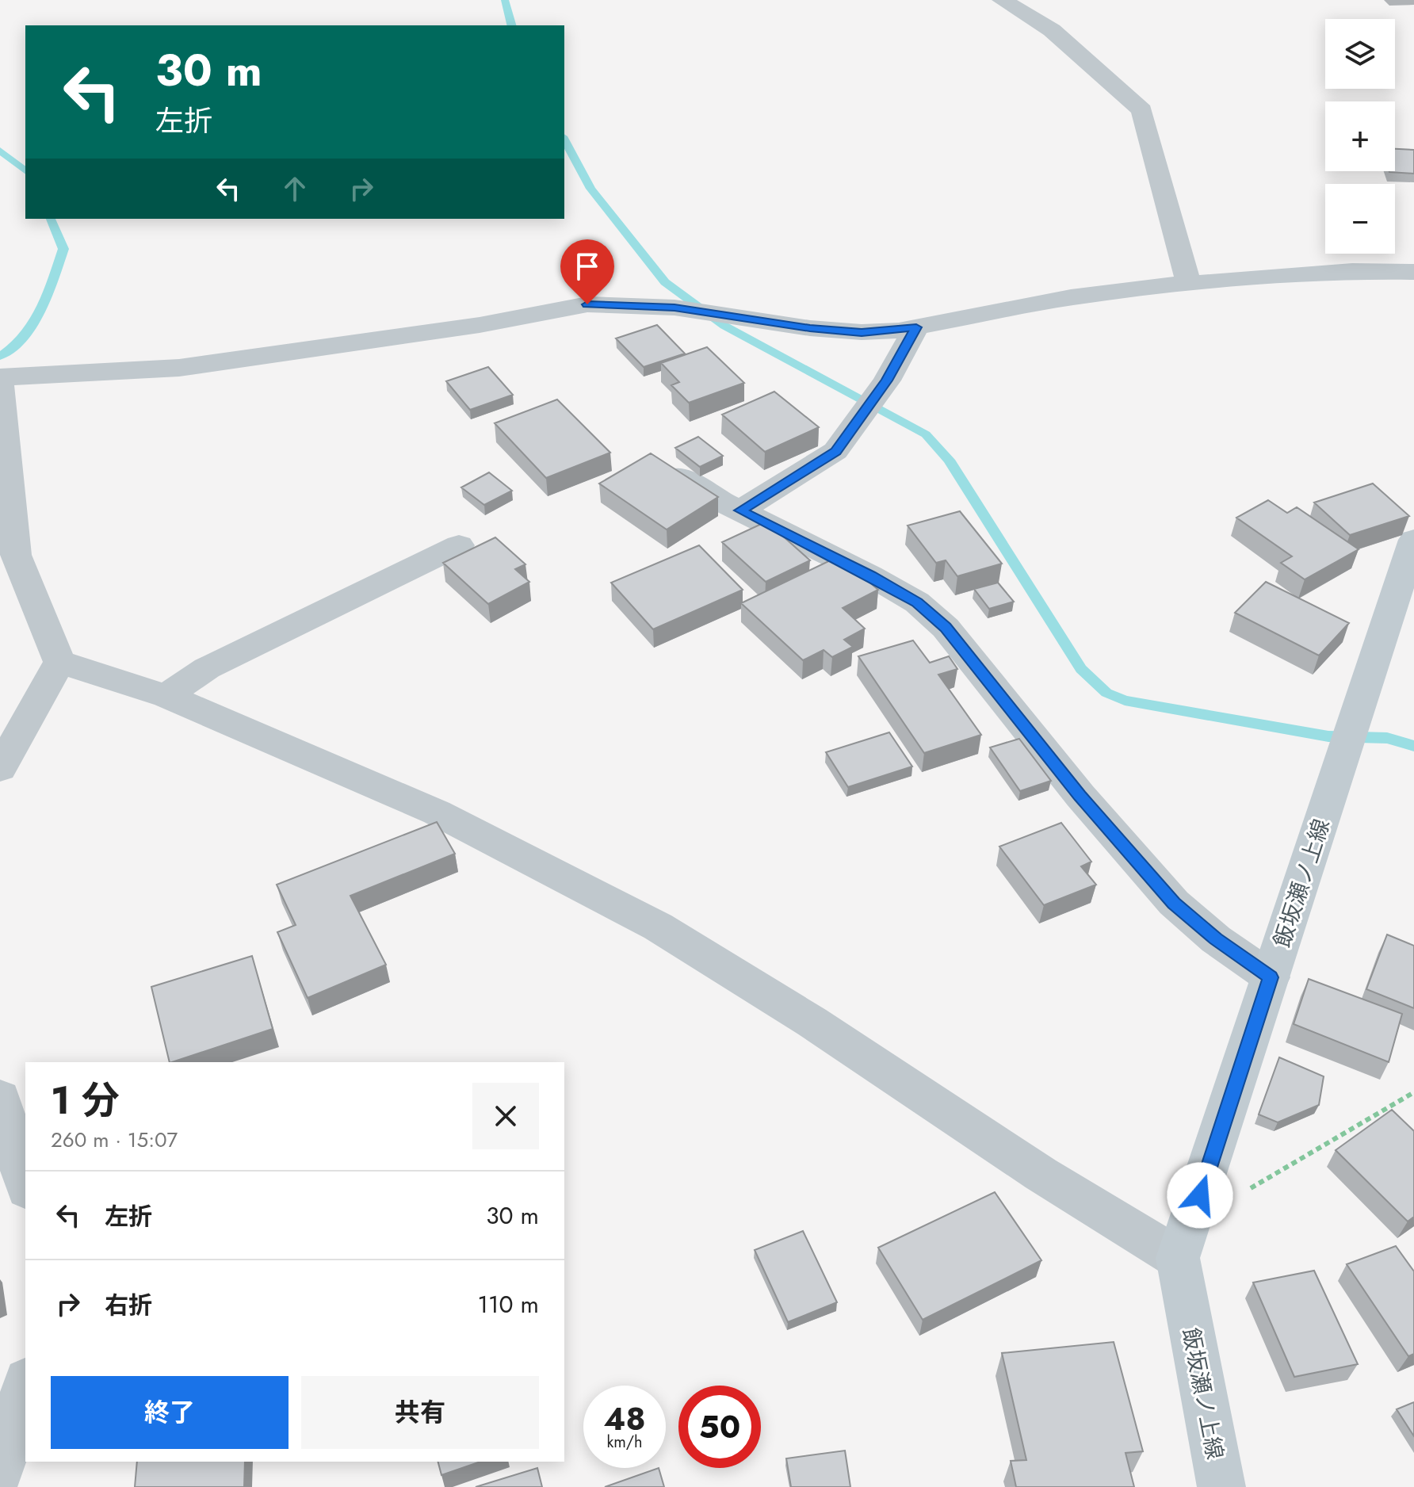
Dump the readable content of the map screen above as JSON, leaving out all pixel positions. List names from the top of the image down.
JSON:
{
  "streets": {
    "main road": ["飯坂瀬ノ上線"]
  },
  "page": {
    "map_buttons": ["+", "−"],
    "turn": ["30 m", "左折"],
    "heading": ["1 分", "260 m · 15:07"],
    "list": [
      {
        "name": "左折",
        "value": "30 m"
      },
      {
        "name": "右折",
        "value": "110 m"
      }
    ],
    "buttons": ["終了", "共有"],
    "speed": "48 km/h",
    "limit": "50"
  }
}
